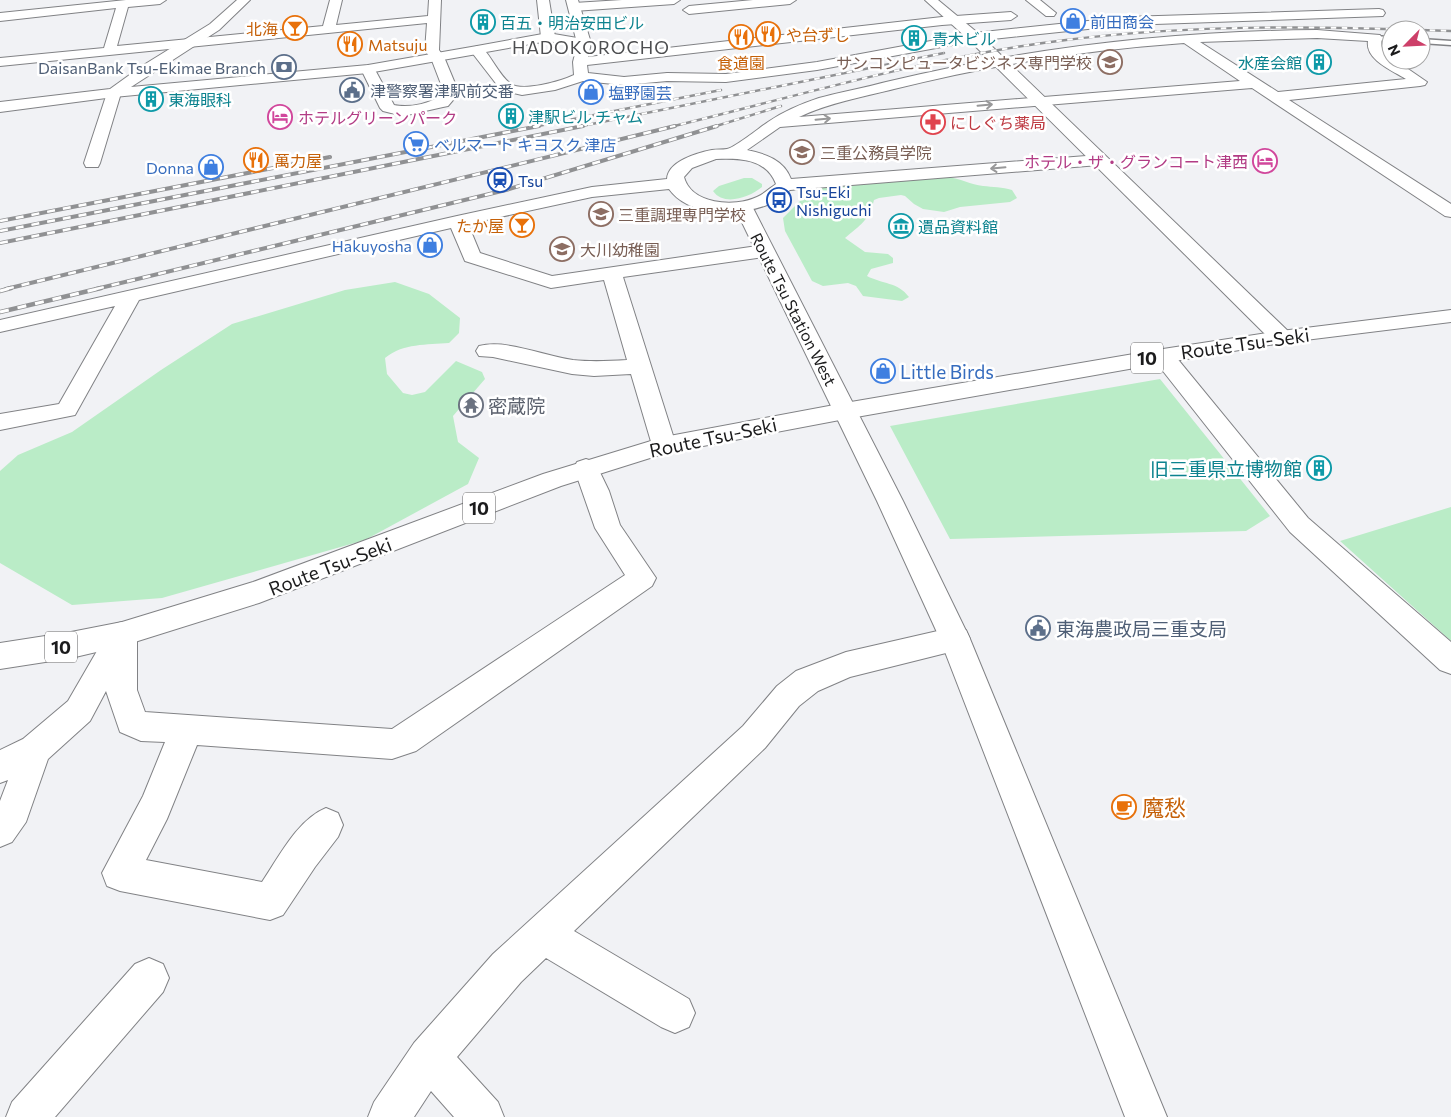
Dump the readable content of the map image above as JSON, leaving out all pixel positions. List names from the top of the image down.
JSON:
{
  "streets": {
    "street": ["Route Tsu Station West", "Route Tsu-Seki", "10"]
  },
  "crossings": [
    ["Route Tsu Station West", "Route Tsu-Seki"]
  ],
  "districts": ["HADOKOROCHO"],
  "places": {
    "shop": [
      "前田商会",
      "塩野園芸",
      "Donna",
      "Hakuyosha",
      "Little Birds"
    ],
    "building": [
      "百五・明治安田ビル",
      "青木ビル",
      "水産会館",
      "東海眼科",
      "津駅ビル チャム",
      "旧三重県立博物館"
    ],
    "bar": ["北海", "たか屋"],
    "restaurant": [
      "や台ずし",
      "食道園",
      "Matsuju",
      "萬力屋"
    ],
    "school or university": [
      "サンコンピュータビジネス専門学校",
      "三重公務員学院",
      "三重調理専門学校",
      "大川幼稚園"
    ],
    "bank": ["DaisanBank Tsu-Ekimae Branch"],
    "public building": ["津警察署津駅前交番", "東海農政局三重支局"],
    "hotel": ["ホテルグリーンパーク", "ホテル・ザ・グランコート津西"],
    "pharmacy": ["にしぐち薬局"],
    "supermarket": ["ベルマート キヨスク 津店"],
    "station": ["Tsu"],
    "bus stop": ["Tsu-Eki Nishiguchi"],
    "museum": ["遺品資料館"],
    "temple": ["密蔵院"],
    "cafe": ["魔愁"]
  },
  "north": "bottom left"
}
